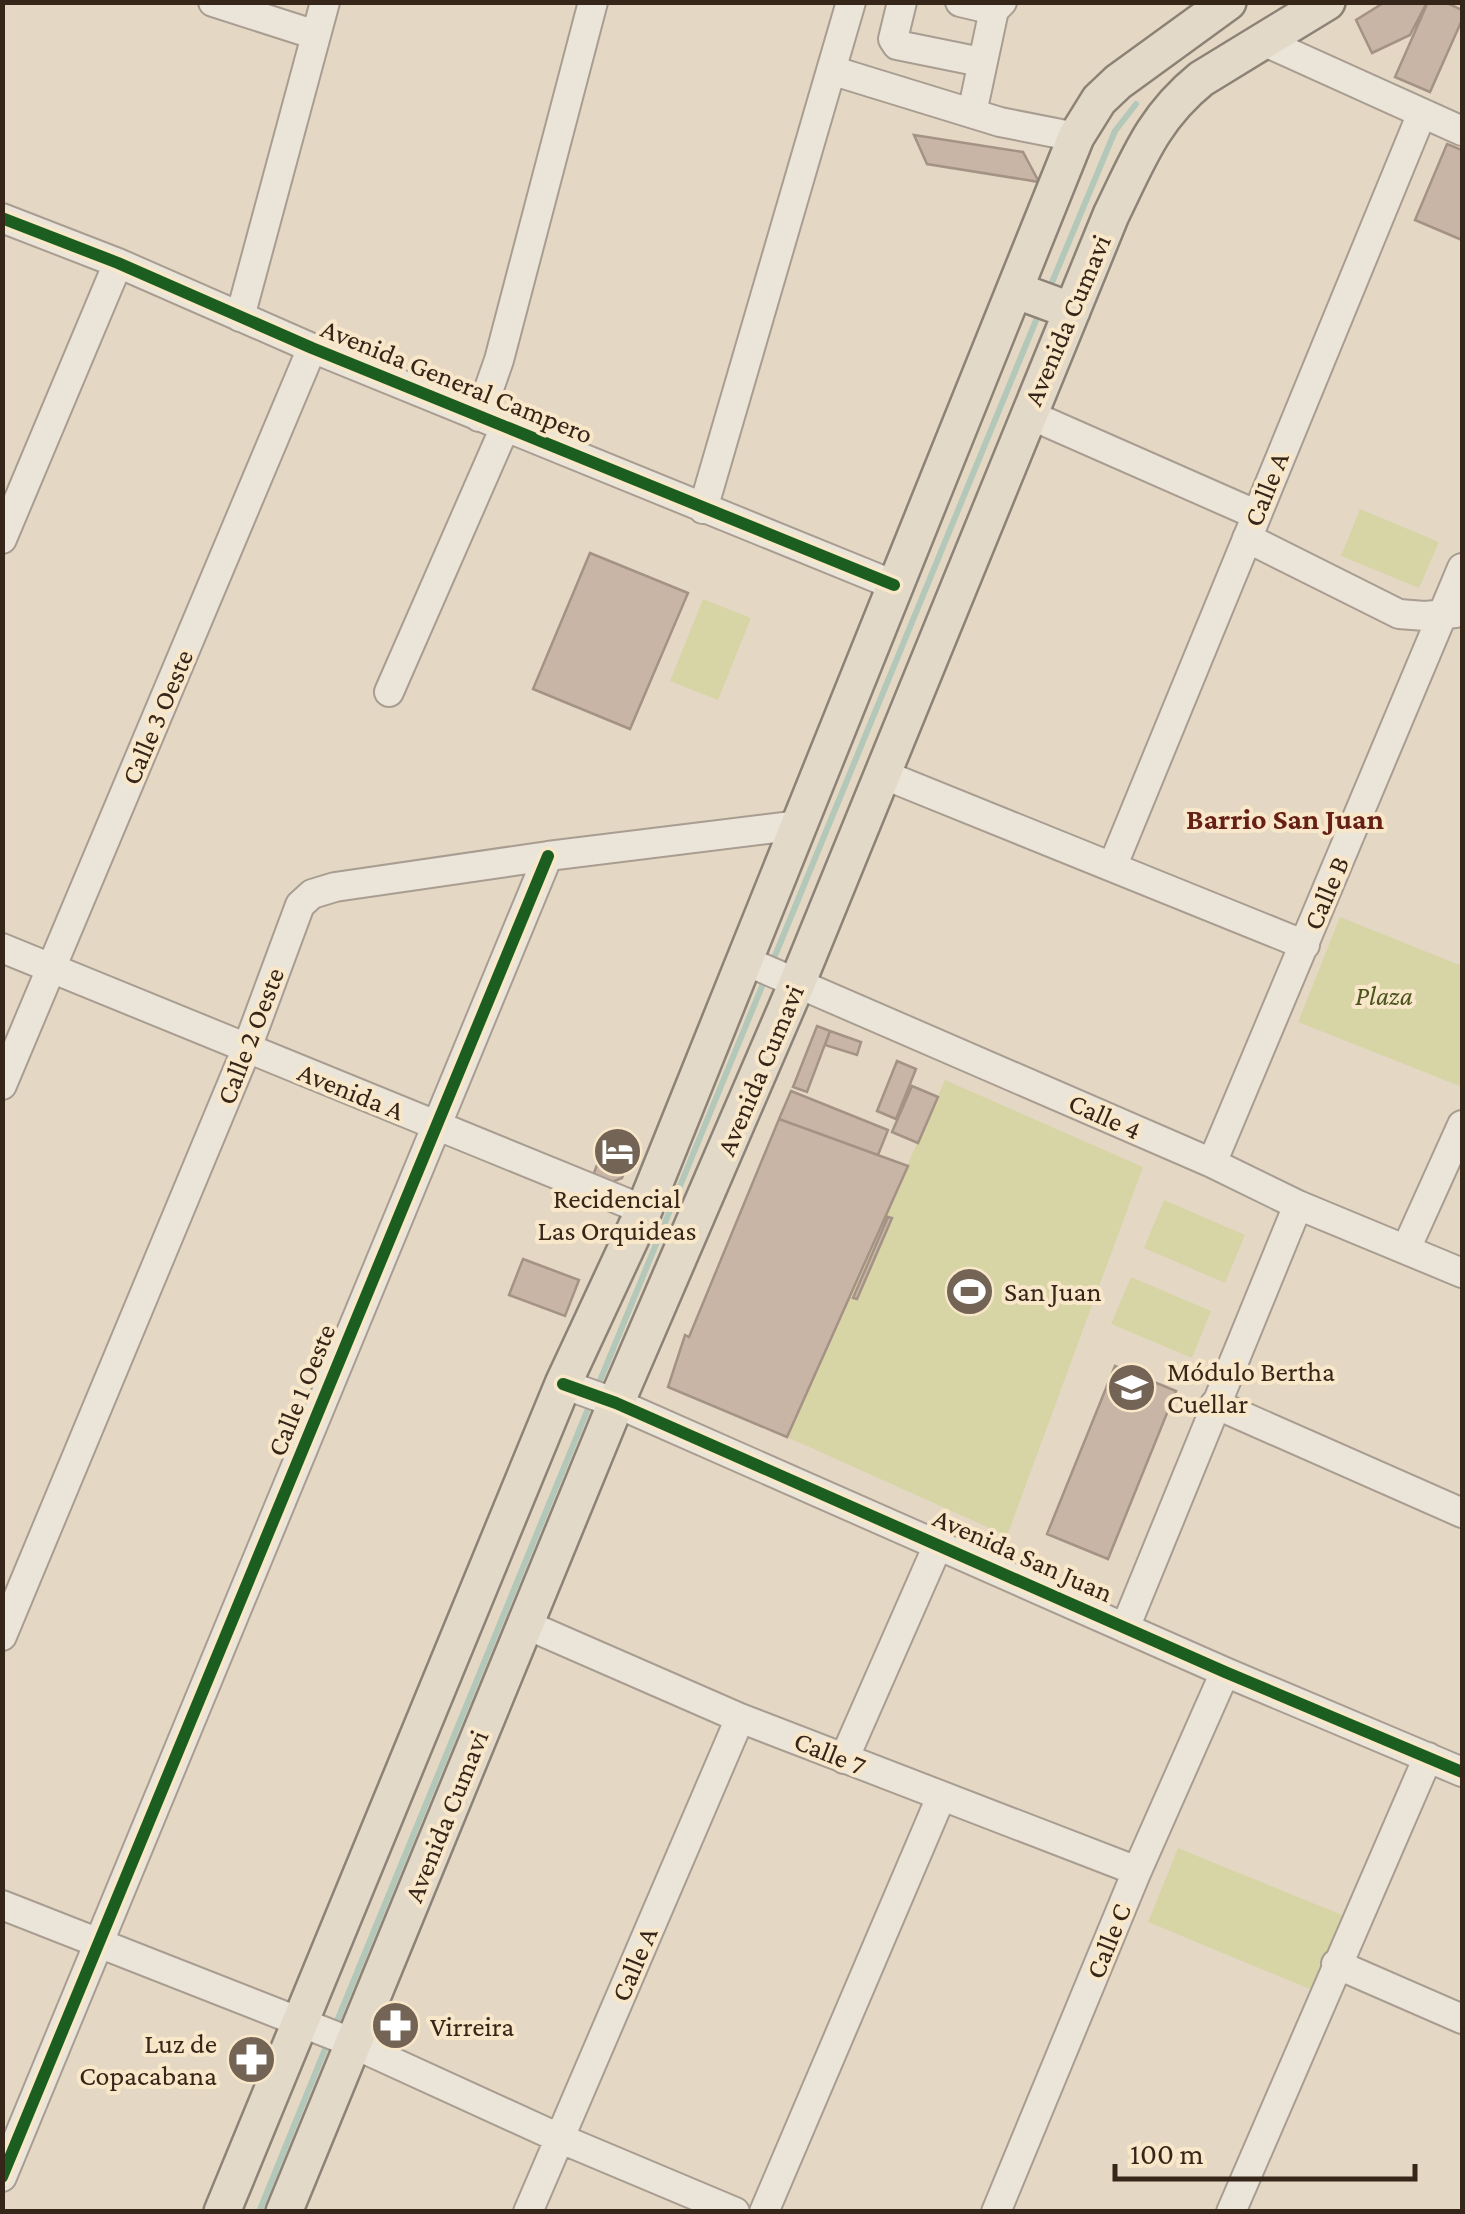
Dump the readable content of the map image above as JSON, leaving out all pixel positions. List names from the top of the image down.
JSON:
{
  "streets": {
    "main road": ["Avenida Cumavi"],
    "street": [
      "Avenida General Campero",
      "Calle A",
      "Calle 3 Oeste",
      "Calle B",
      "Calle 2 Oeste",
      "Avenida A",
      "Calle 4",
      "Calle 1 Oeste",
      "Avenida San Juan",
      "Calle 7",
      "Calle C"
    ]
  },
  "crossings": [
    ["Avenida Cumavi", "Avenida General Campero"],
    ["Avenida Cumavi", "Calle 2 Oeste"],
    ["Avenida Cumavi", "Avenida A"],
    ["Avenida Cumavi", "Calle 4"],
    ["Avenida Cumavi", "Avenida San Juan"],
    ["Avenida Cumavi", "Calle 7"],
    ["Avenida General Campero", "Calle 3 Oeste"],
    ["Calle A", "Calle 7"],
    ["Calle 3 Oeste", "Avenida A"],
    ["Calle B", "Calle 4"],
    ["Calle 2 Oeste", "Avenida A"],
    ["Calle 2 Oeste", "Calle 1 Oeste"],
    ["Avenida A", "Calle 1 Oeste"],
    ["Avenida San Juan", "Calle C"],
    ["Calle 7", "Calle C"]
  ],
  "districts": ["Barrio San Juan"],
  "parks": ["Plaza"],
  "places": {
    "hotel": ["Recidencial Las Orquideas"],
    "sports": ["San Juan"],
    "school or university": ["Módulo Bertha Cuellar"],
    "pharmacy": ["Virreira", "Luz de Copacabana"]
  },
  "scale_bar": "100 m"
}
